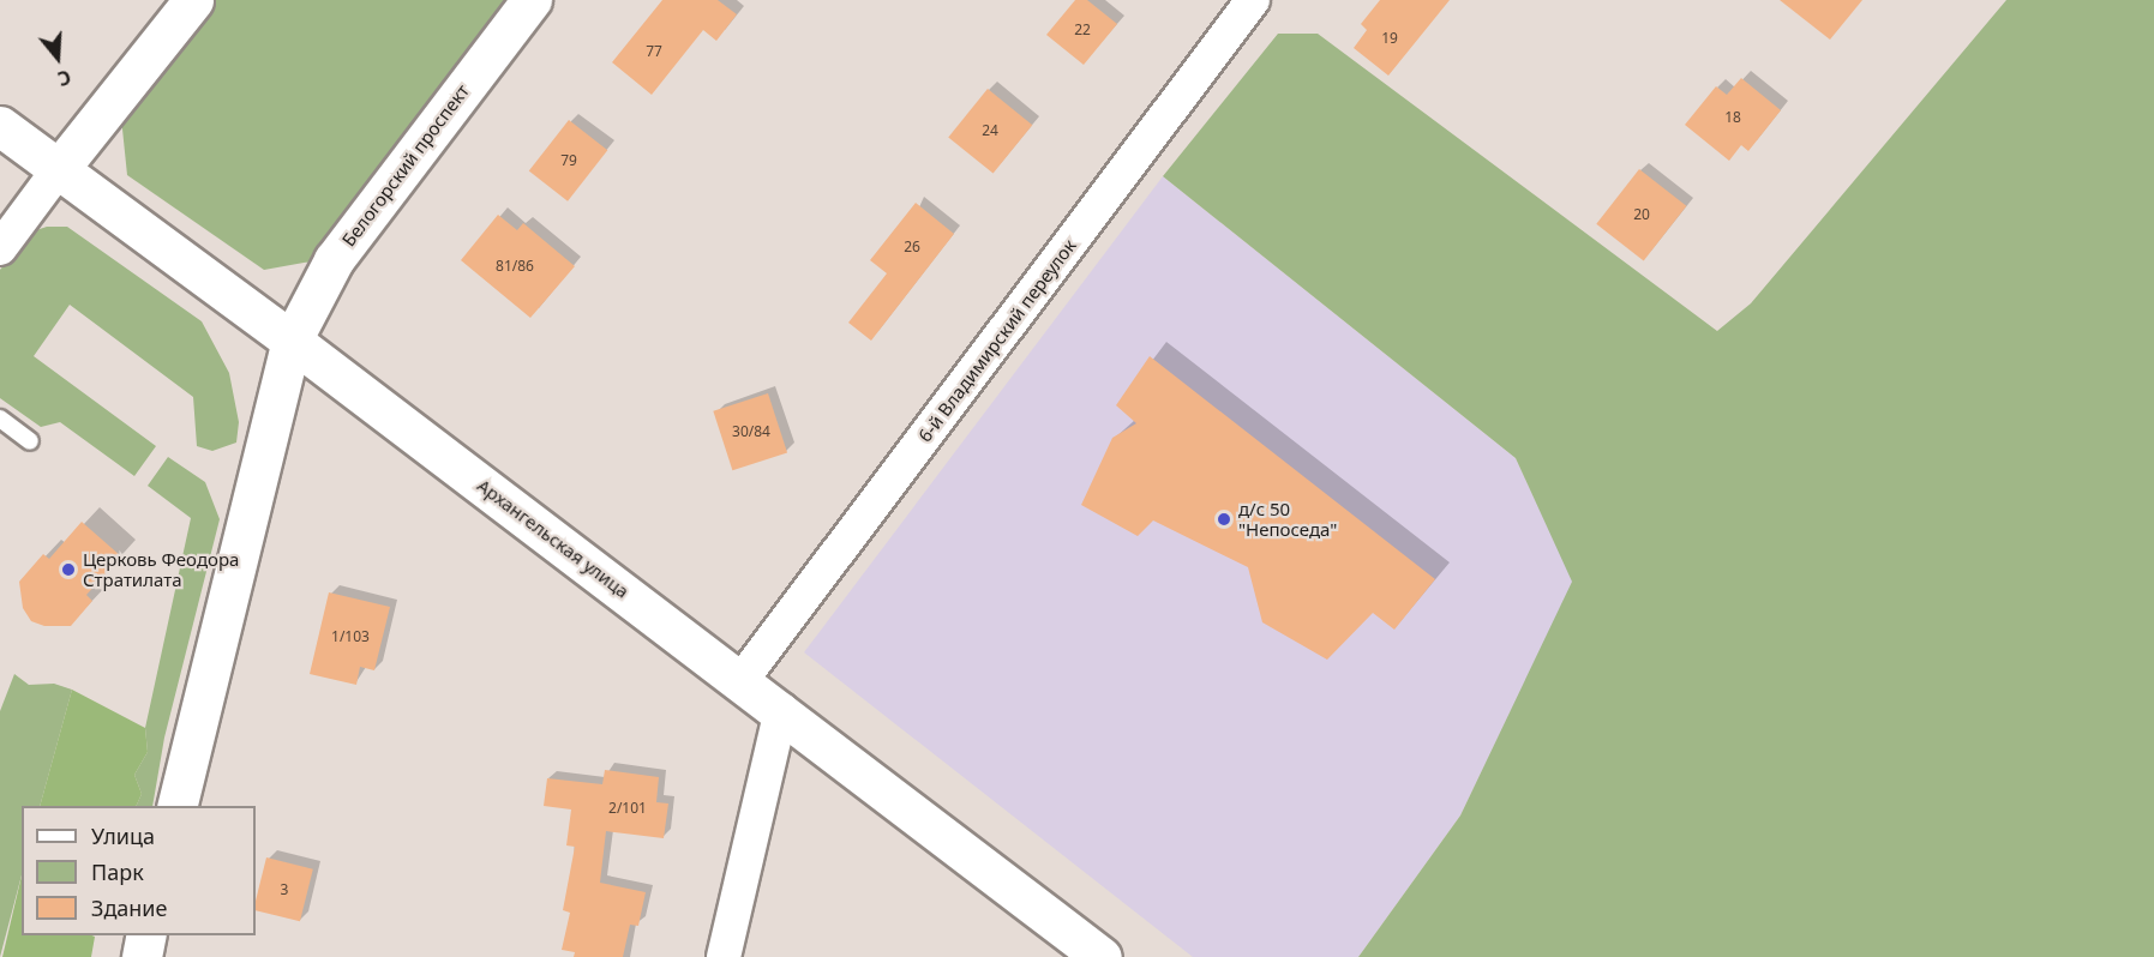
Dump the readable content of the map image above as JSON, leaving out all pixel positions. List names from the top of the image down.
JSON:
{
  "streets": {
    "street": ["Белогорский проспект", "6-й Владимирский переулок", "Архангельская улица"]
  },
  "crossings": [
    ["Белогорский проспект", "Архангельская улица"],
    ["6-й Владимирский переулок", "Архангельская улица"]
  ],
  "places": ["д/с 50 \"Непоседа\"", "Церковь Феодора Стратилата"],
  "house_numbers": [
    "22",
    "19",
    "77",
    "18",
    "24",
    "79",
    "20",
    "26",
    "81/86",
    "30/84",
    "1/103",
    "2/101",
    "3"
  ],
  "legend": ["Улица", "Парк", "Здание"],
  "north": "bottom"
}
